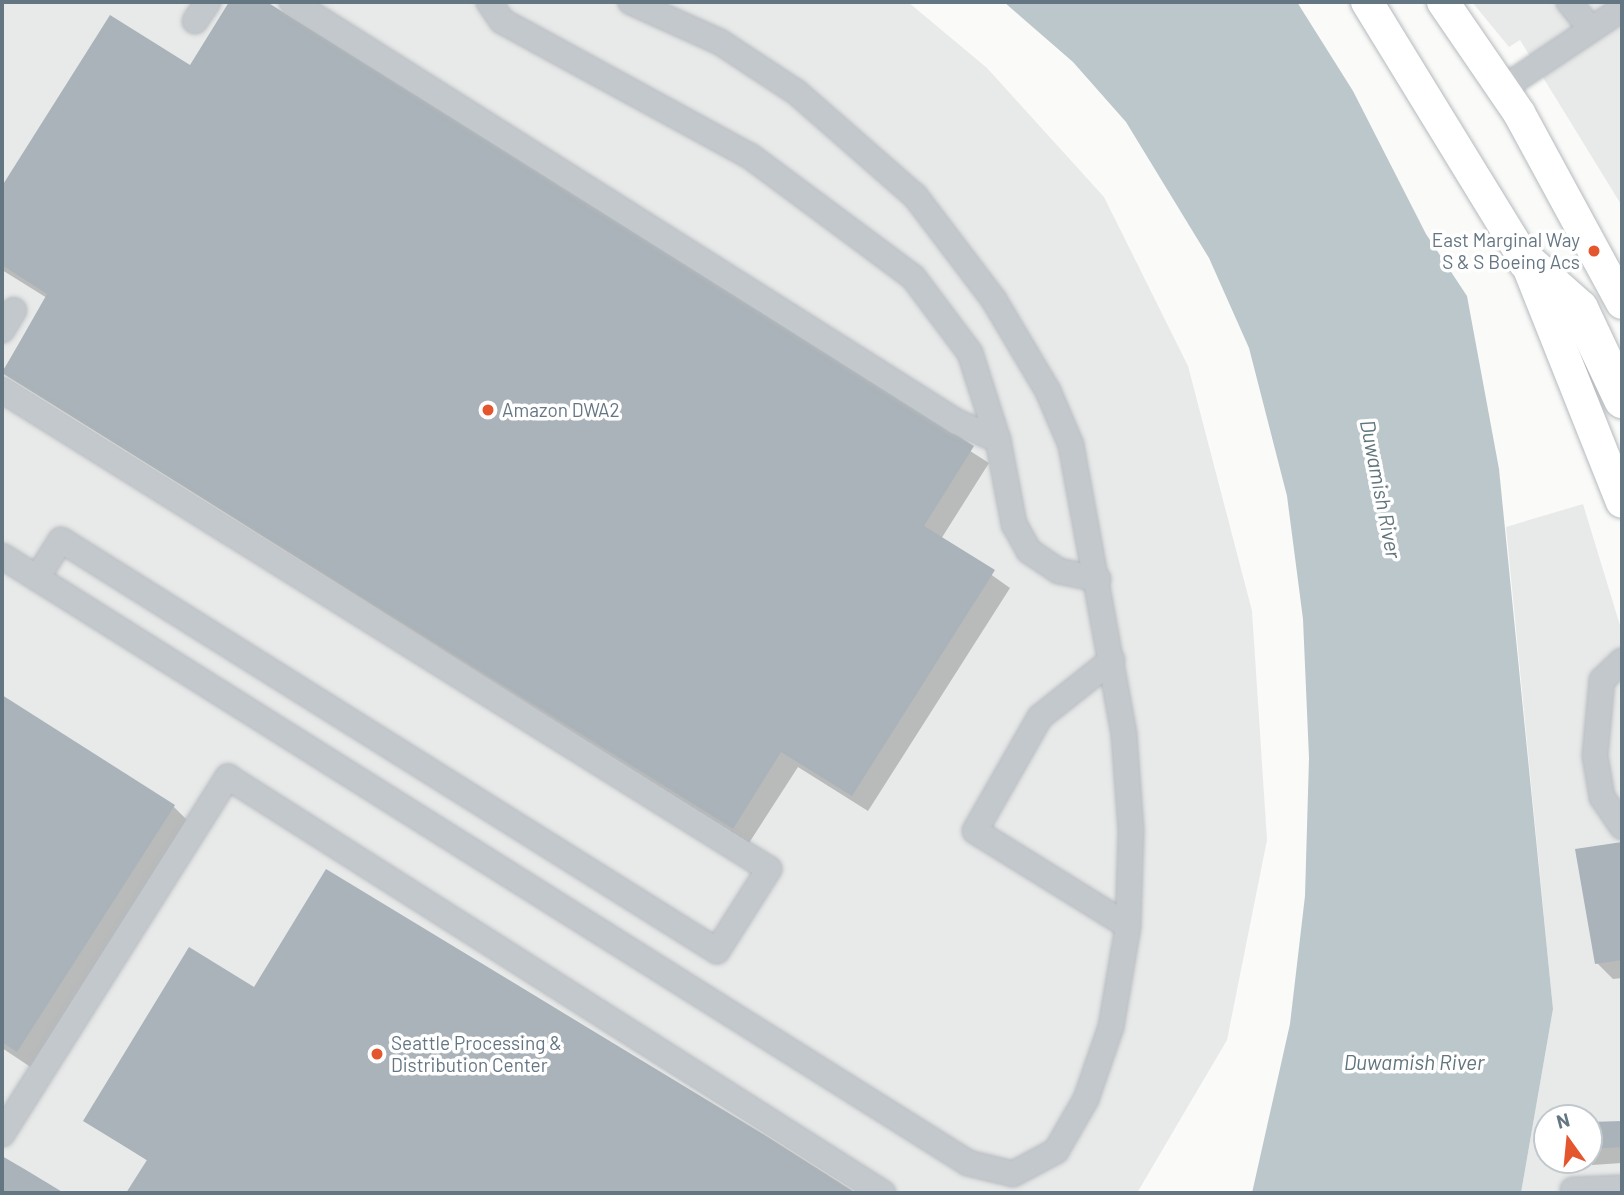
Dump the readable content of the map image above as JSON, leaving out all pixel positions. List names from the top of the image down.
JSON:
{
  "water": ["Duwamish River"],
  "places": ["East Marginal Way S & S Boeing Acs", "Amazon DWA2", "Seattle Processing & Distribution Center"],
  "north": "top"
}
